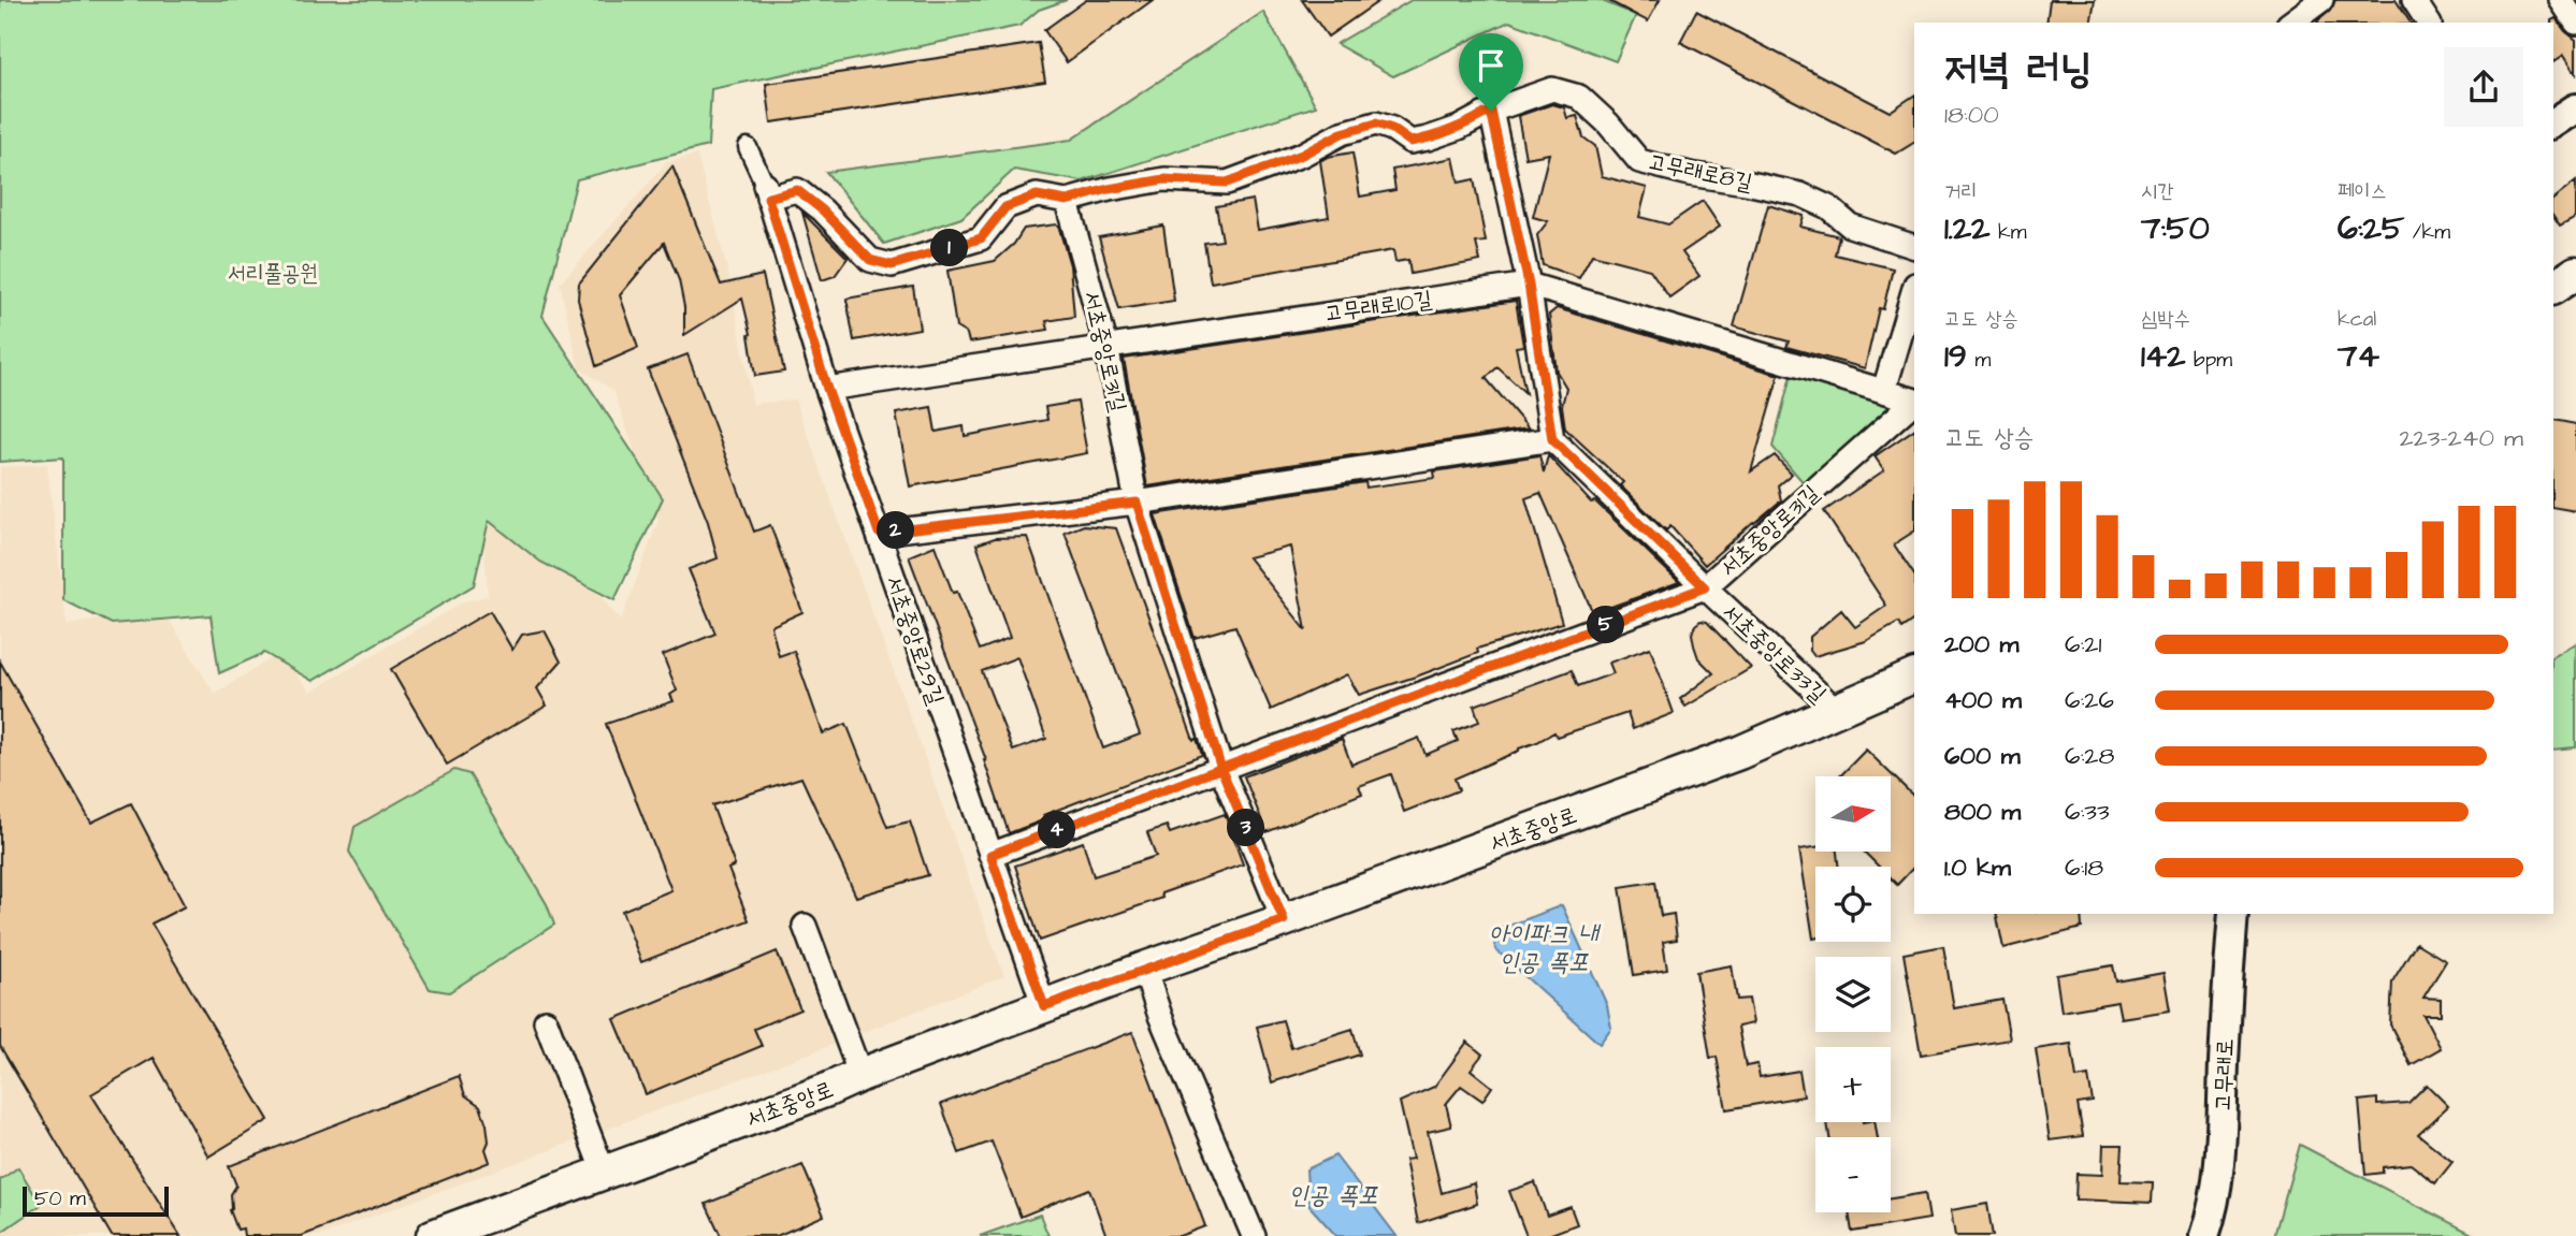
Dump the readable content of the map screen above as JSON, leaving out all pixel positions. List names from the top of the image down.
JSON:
{
  "streets": {
    "main road": ["서초중앙로"],
    "street": [
      "고무래로8길",
      "고무래로10길",
      "서초중앙로31길",
      "서초중앙로29길",
      "서초중앙로33길",
      "고무래로"
    ]
  },
  "crossings": [
    ["고무래로8길", "서초중앙로31길"],
    ["고무래로8길", "서초중앙로29길"],
    ["고무래로10길", "서초중앙로31길"],
    ["고무래로10길", "서초중앙로29길"],
    ["서초중앙로31길", "서초중앙로29길"],
    ["서초중앙로31길", "서초중앙로33길"],
    ["서초중앙로31길", "서초중앙로"],
    ["서초중앙로29길", "서초중앙로"],
    ["서초중앙로33길", "서초중앙로"]
  ],
  "water": ["아이파크 내 인공 폭포", "인공 폭포"],
  "parks": ["서리풀공원"],
  "scale_bar": "50 m",
  "north": "right",
  "page": {
    "heading": ["저녁 러닝", "18:00"],
    "stats": [
      ["거리", "1.22 km"],
      ["시간", "7:50"],
      ["페이스", "6:25 /km"],
      ["고도 상승", "19 m"],
      ["심박수", "142 bpm"],
      ["kcal", "74"]
    ],
    "pins": [
      "1",
      "2",
      "5",
      "3",
      "4"
    ],
    "chart": ["고도 상승", "223–240 m"],
    "list": [
      {
        "name": "200 m",
        "note": "6:21"
      },
      {
        "name": "400 m",
        "note": "6:26"
      },
      {
        "name": "600 m",
        "note": "6:28"
      },
      {
        "name": "800 m",
        "note": "6:33"
      },
      {
        "name": "1.0 km",
        "note": "6:18"
      }
    ],
    "map_buttons": ["+", "−"],
    "scale": "50 m"
  }
}
